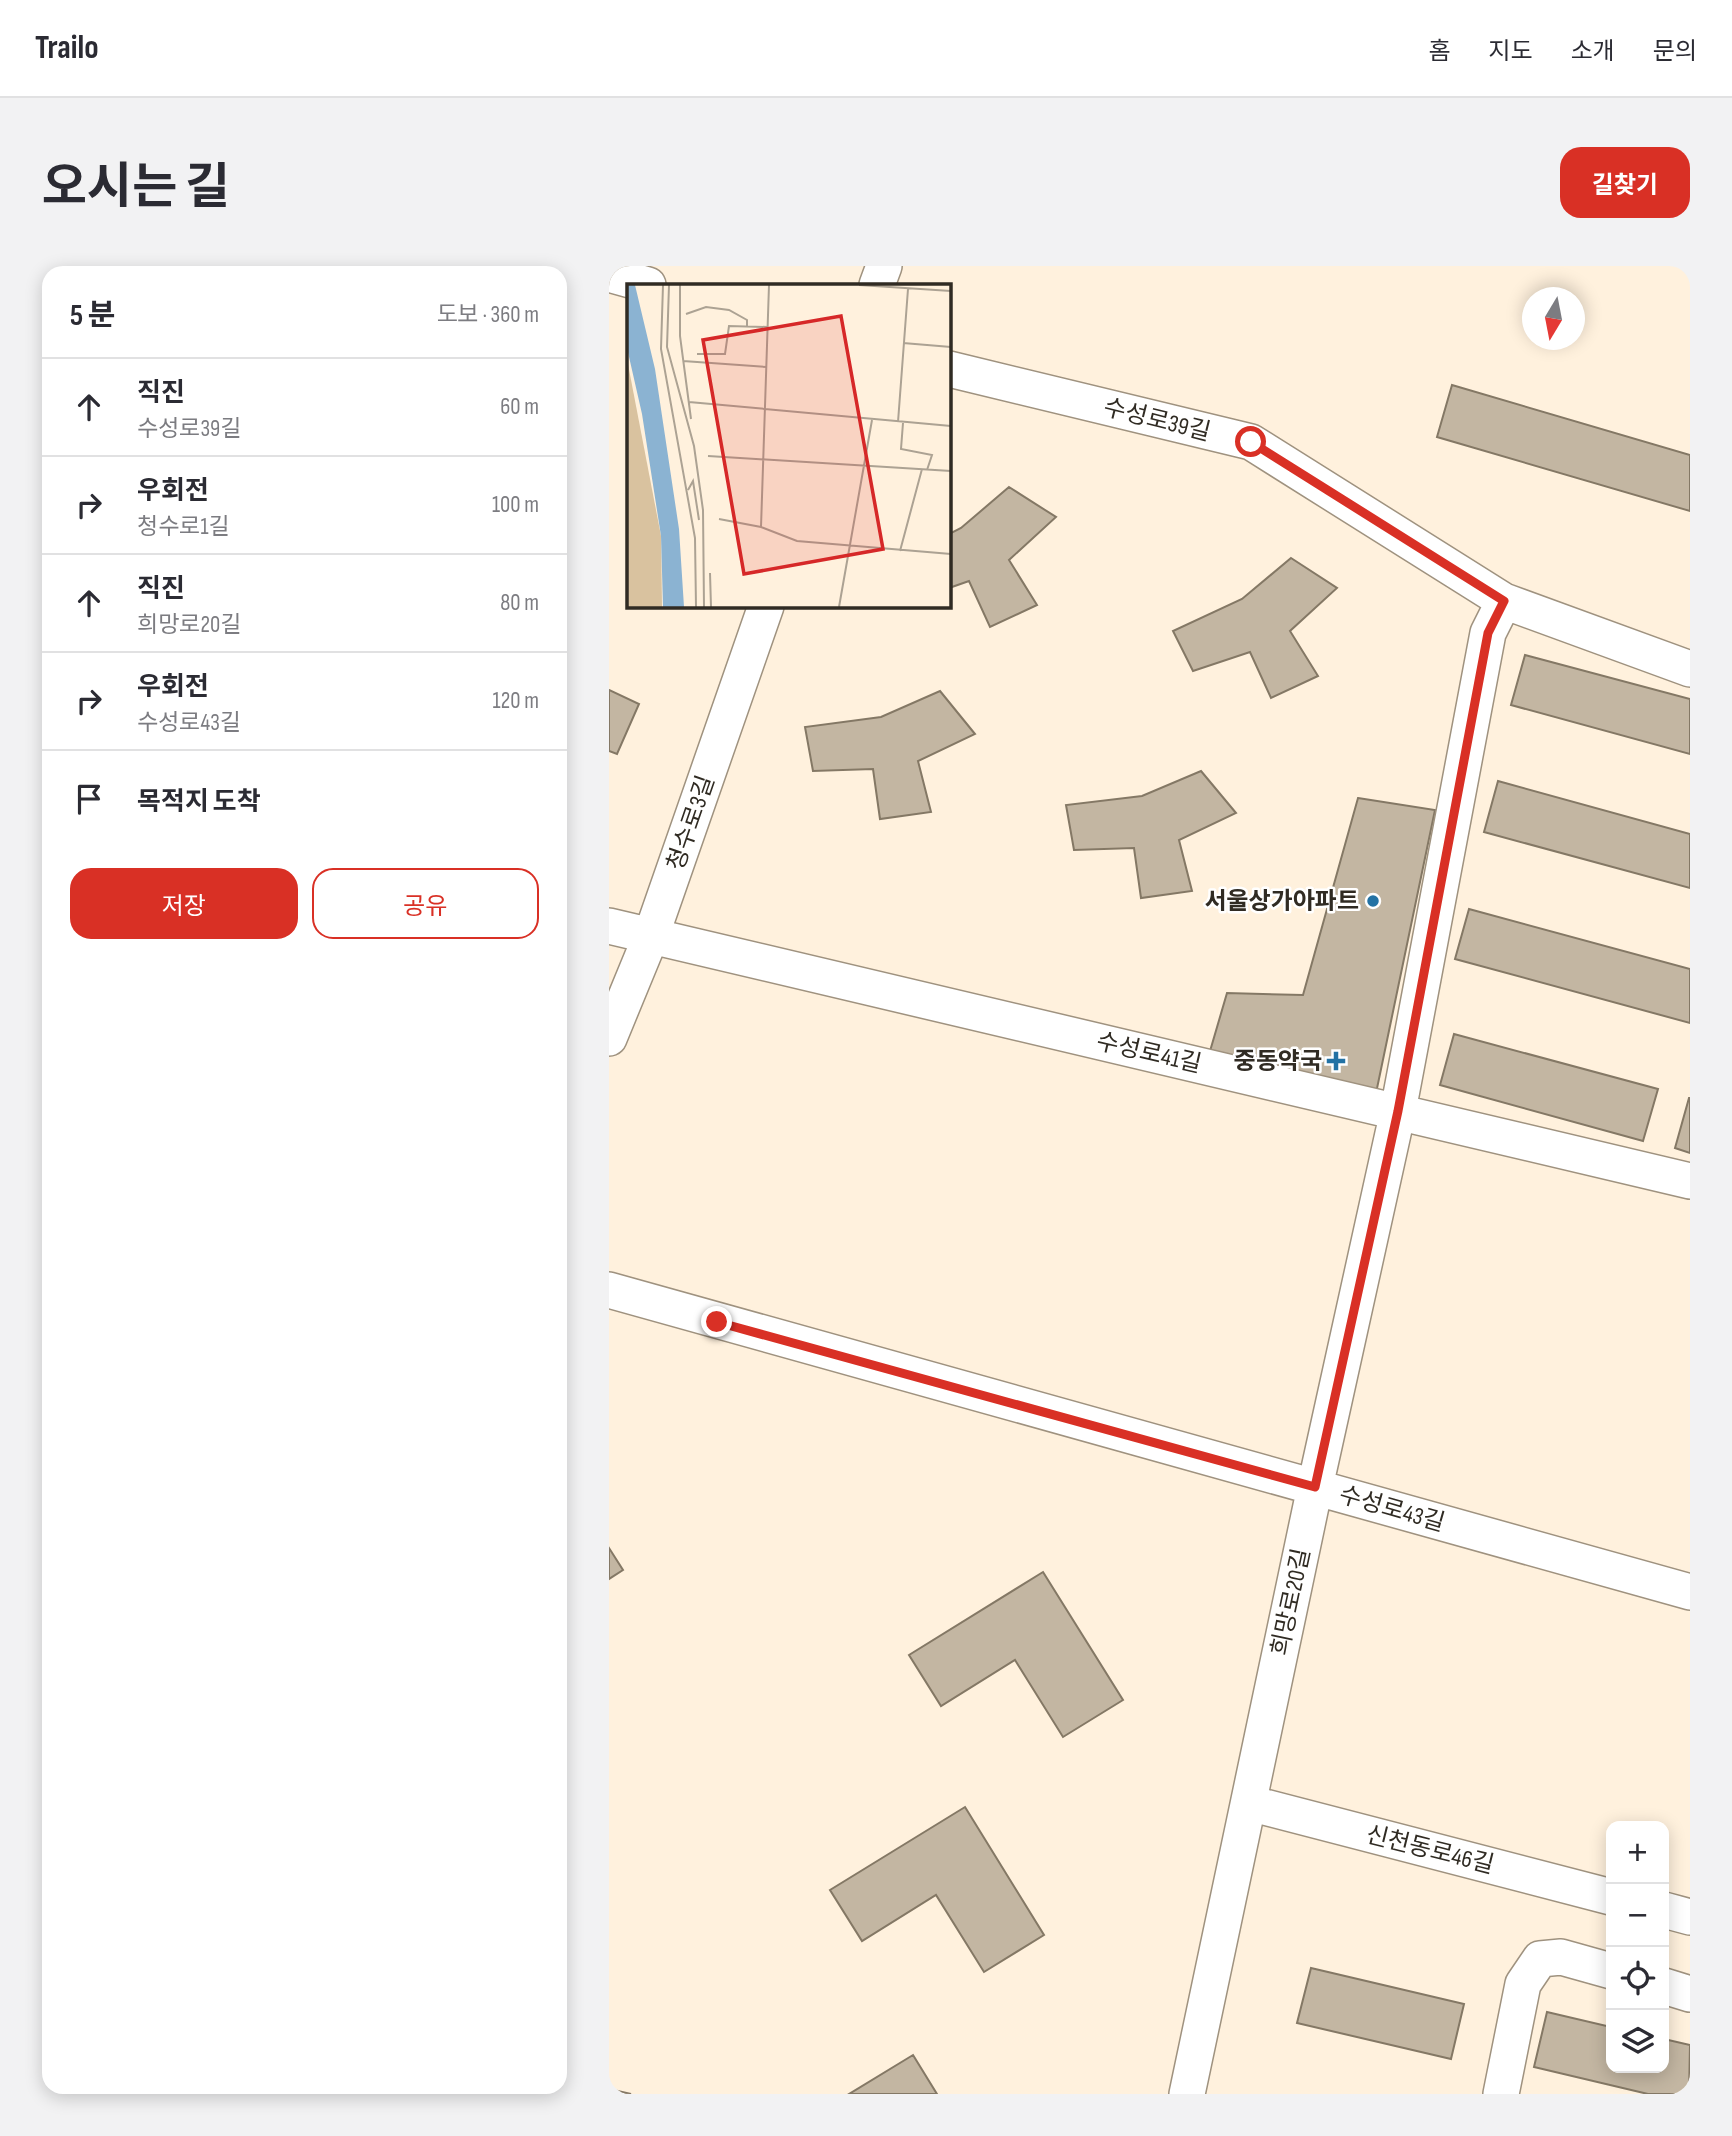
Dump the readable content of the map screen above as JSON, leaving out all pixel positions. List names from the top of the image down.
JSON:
{
  "streets": {
    "street": [
      "수성로39길",
      "청수로3길",
      "수성로41길",
      "수성로43길",
      "희망로20길",
      "신천동로46길"
    ]
  },
  "crossings": [
    ["수성로39길", "희망로20길"],
    ["청수로3길", "수성로41길"],
    ["수성로41길", "희망로20길"],
    ["수성로43길", "희망로20길"],
    ["희망로20길", "신천동로46길"]
  ],
  "places": {
    "other": ["서울상가아파트"],
    "health": ["중동약국"]
  },
  "north": "bottom",
  "page": {
    "header": "Trailo",
    "nav": [
      "홈",
      "지도",
      "소개",
      "문의"
    ],
    "title": "오시는 길",
    "buttons": [
      "길찾기",
      ["저장", "공유"]
    ],
    "heading": ["5 분", "도보 · 360 m"],
    "list": [
      ["직진", "수성로39길", "60 m"],
      ["우회전", "청수로1길", "100 m"],
      ["직진", "희망로20길", "80 m"],
      ["우회전", "수성로43길", "120 m"],
      "목적지 도착"
    ],
    "map_buttons": ["+", "−"]
  }
}
